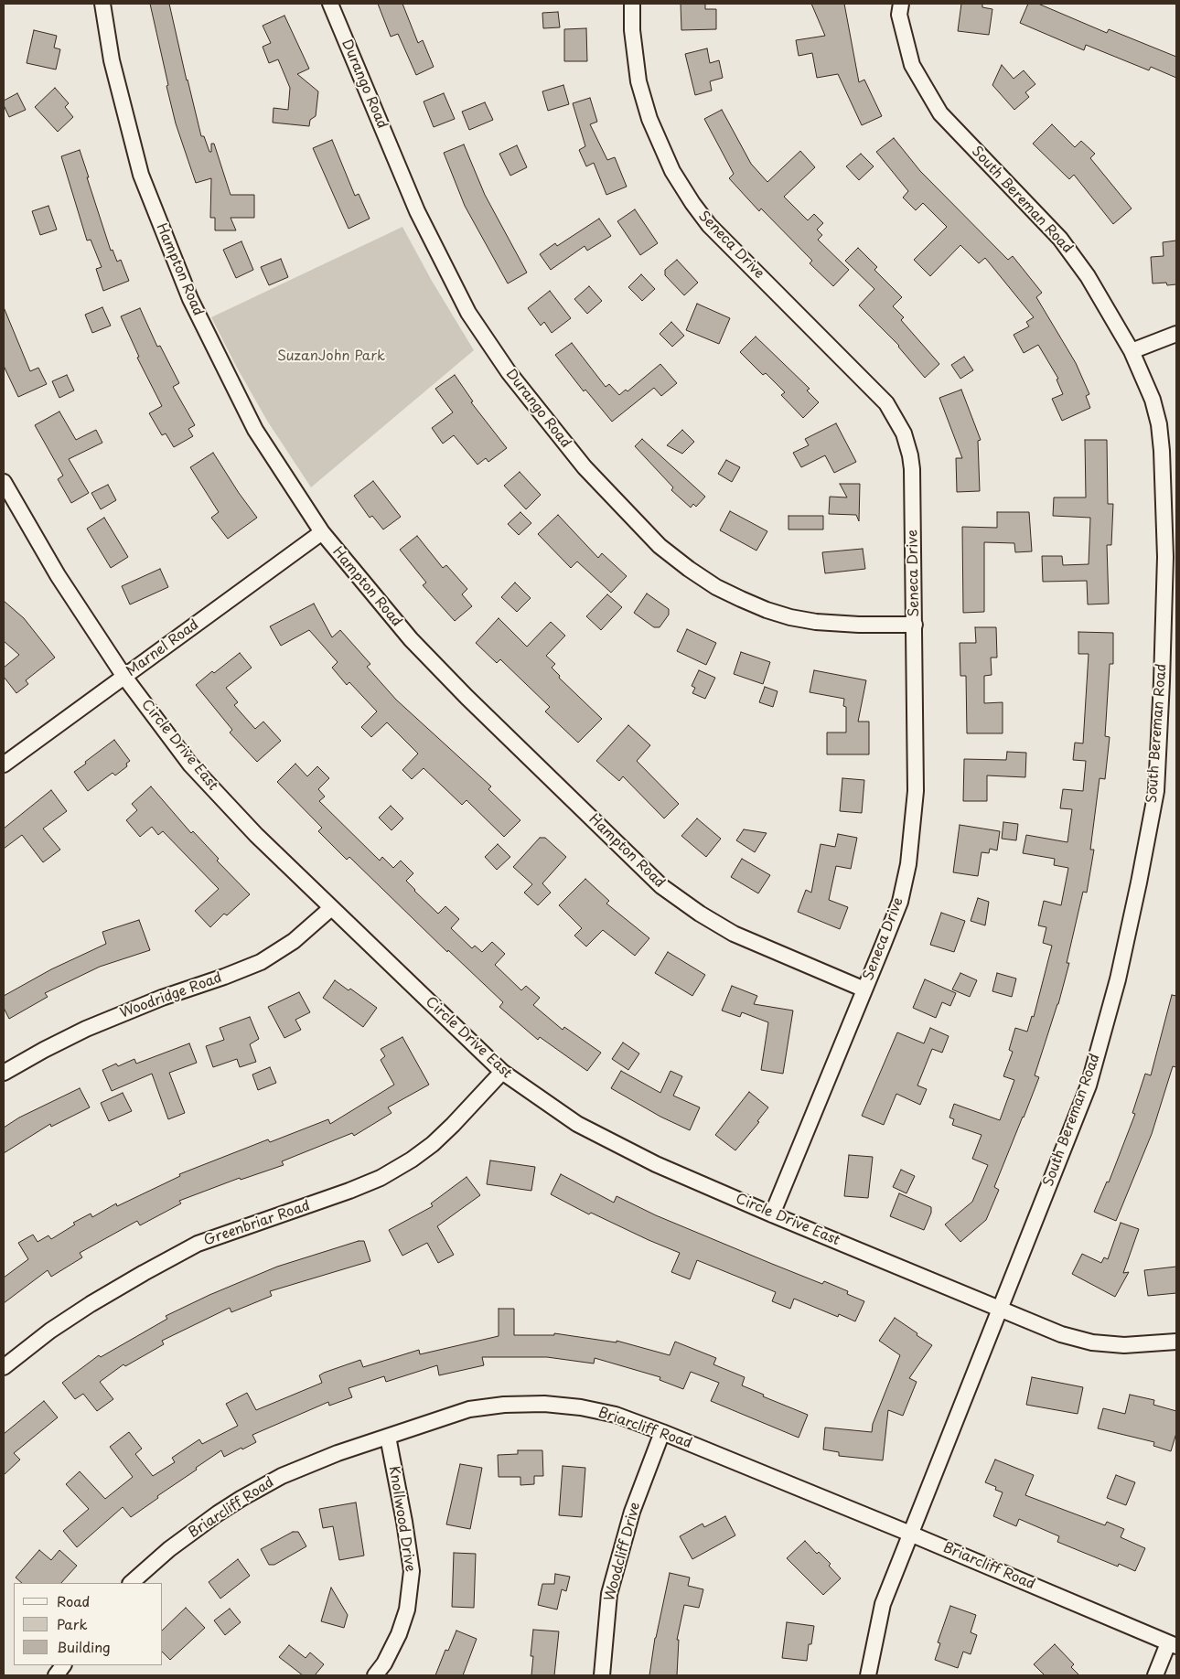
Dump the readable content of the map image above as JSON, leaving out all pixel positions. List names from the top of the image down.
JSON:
{
  "streets": {
    "street": [
      "Durango Road",
      "South Bereman Road",
      "Seneca Drive",
      "Hampton Road",
      "Marnel Road",
      "Circle Drive East",
      "Woodridge Road",
      "Greenbriar Road",
      "Briarcliff Road",
      "Knollwood Drive",
      "Woodcliff Drive"
    ]
  },
  "crossings": [
    ["Durango Road", "Seneca Drive"],
    ["South Bereman Road", "Circle Drive East"],
    ["South Bereman Road", "Briarcliff Road"],
    ["Seneca Drive", "Hampton Road"],
    ["Seneca Drive", "Circle Drive East"],
    ["Hampton Road", "Marnel Road"],
    ["Marnel Road", "Circle Drive East"],
    ["Circle Drive East", "Woodridge Road"],
    ["Circle Drive East", "Greenbriar Road"],
    ["Briarcliff Road", "Knollwood Drive"],
    ["Briarcliff Road", "Woodcliff Drive"]
  ],
  "parks": ["SuzanJohn Park"],
  "legend": ["Road", "Park", "Building"]
}
